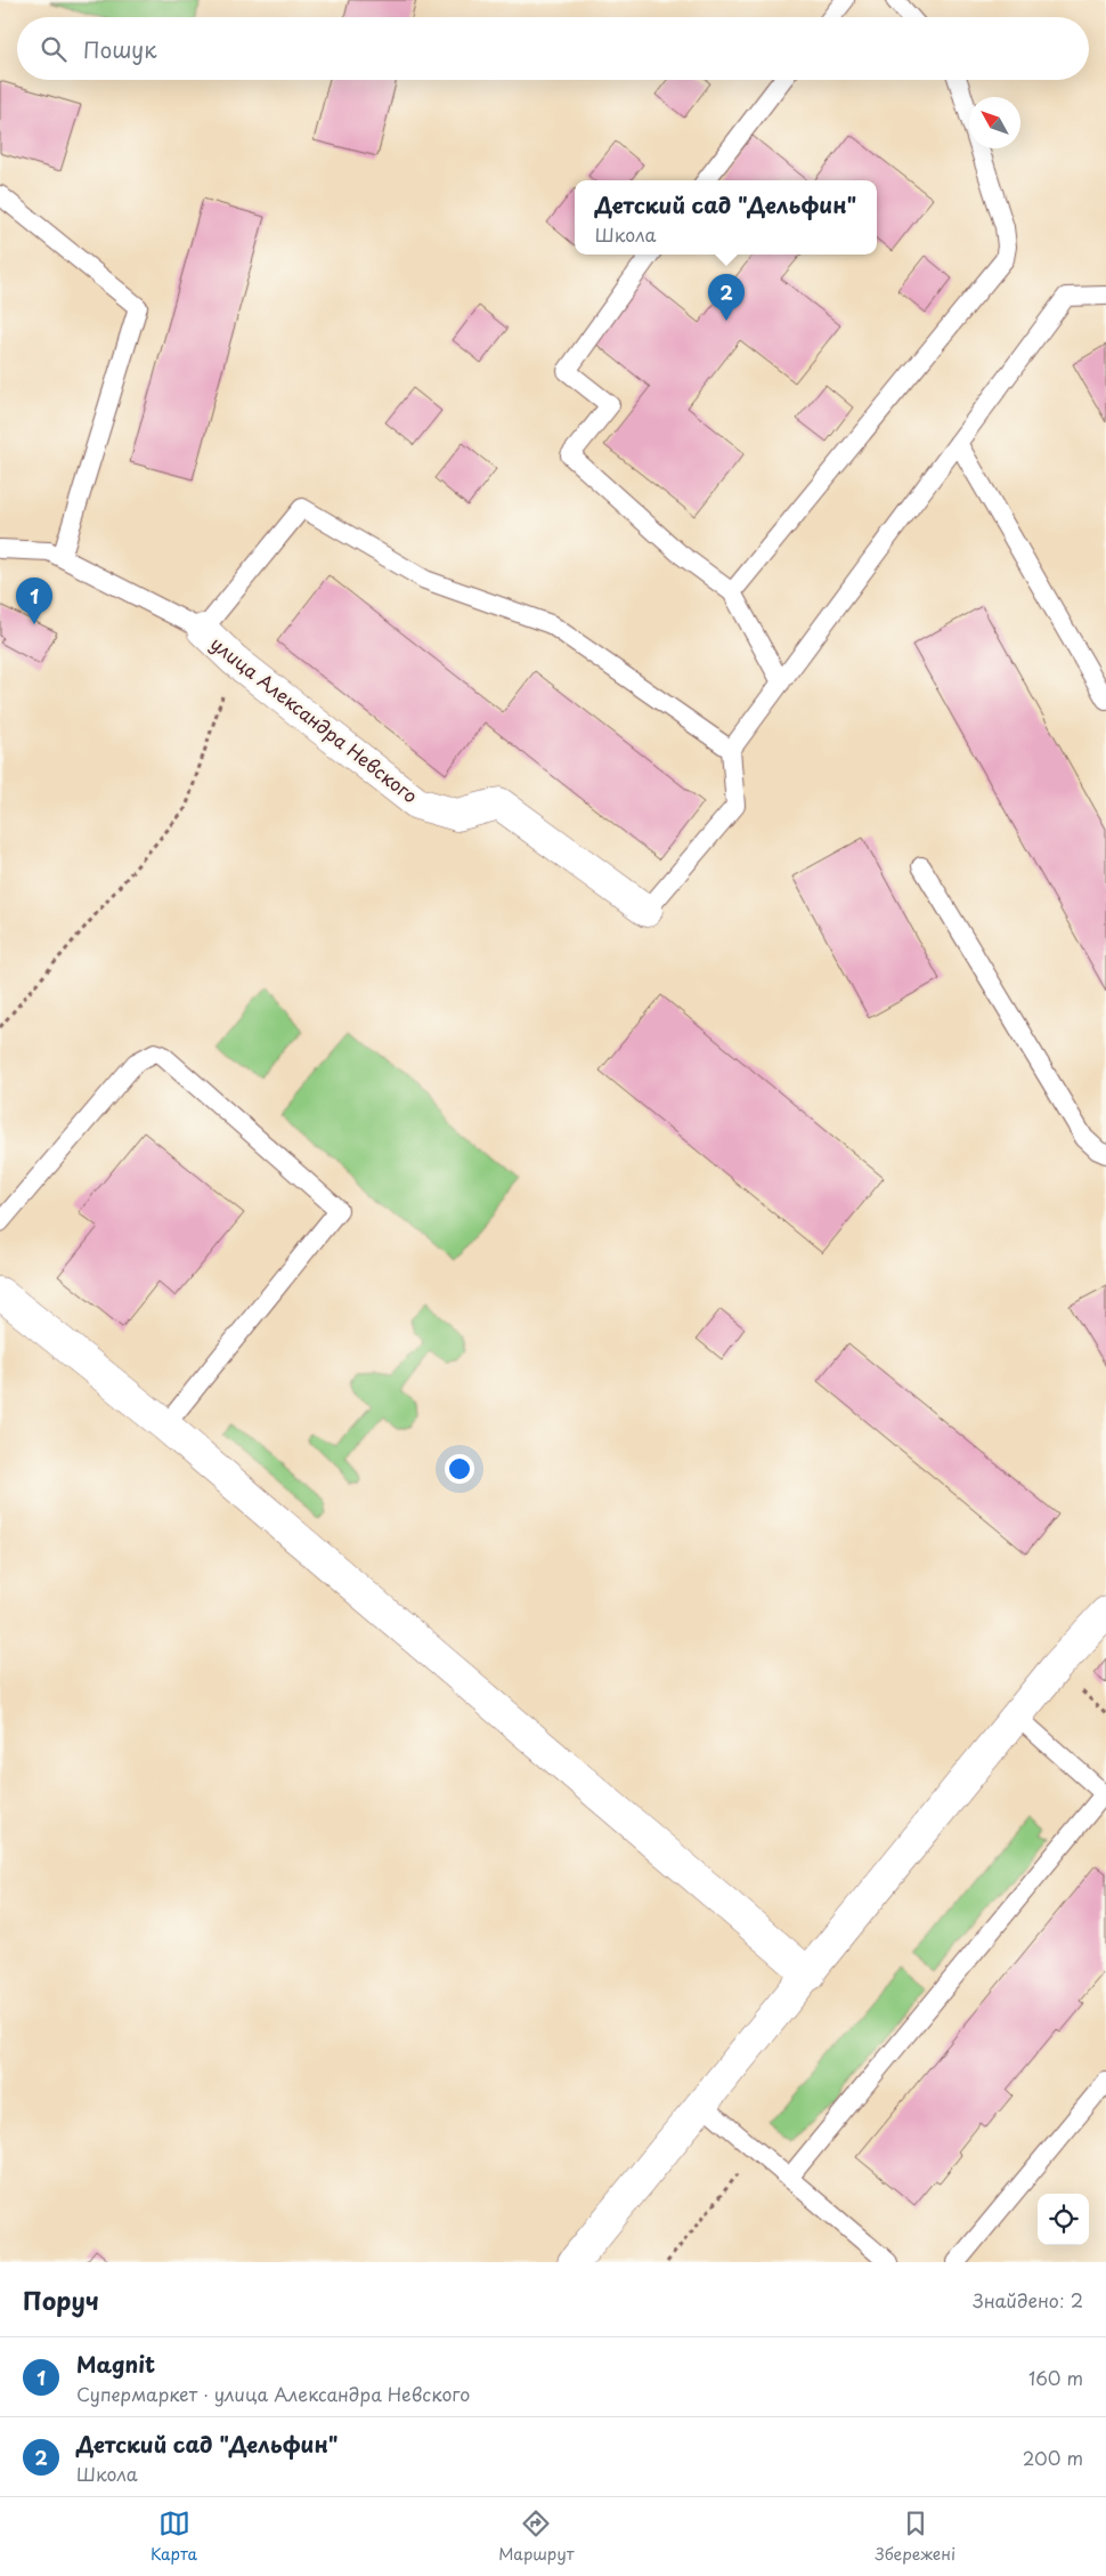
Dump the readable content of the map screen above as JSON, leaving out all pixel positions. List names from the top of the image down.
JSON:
{
  "streets": {
    "street": ["улица Александра Невского"]
  },
  "north": "top left",
  "page": {
    "search": "Пошук",
    "popup": ["Детский сад \"Дельфин\"", "Школа"],
    "pins": ["2", "1"],
    "heading": ["Поруч", "Знайдено: 2"],
    "list": [
      {
        "mark": "1",
        "name": "Magnit",
        "note": "Супермаркет · улица Александра Невского",
        "value": "160 m"
      },
      {
        "mark": "2",
        "name": "Детский сад \"Дельфин\"",
        "note": "Школа",
        "value": "200 m"
      }
    ],
    "nav": ["Карта", "Маршрут", "Збережені"]
  }
}
